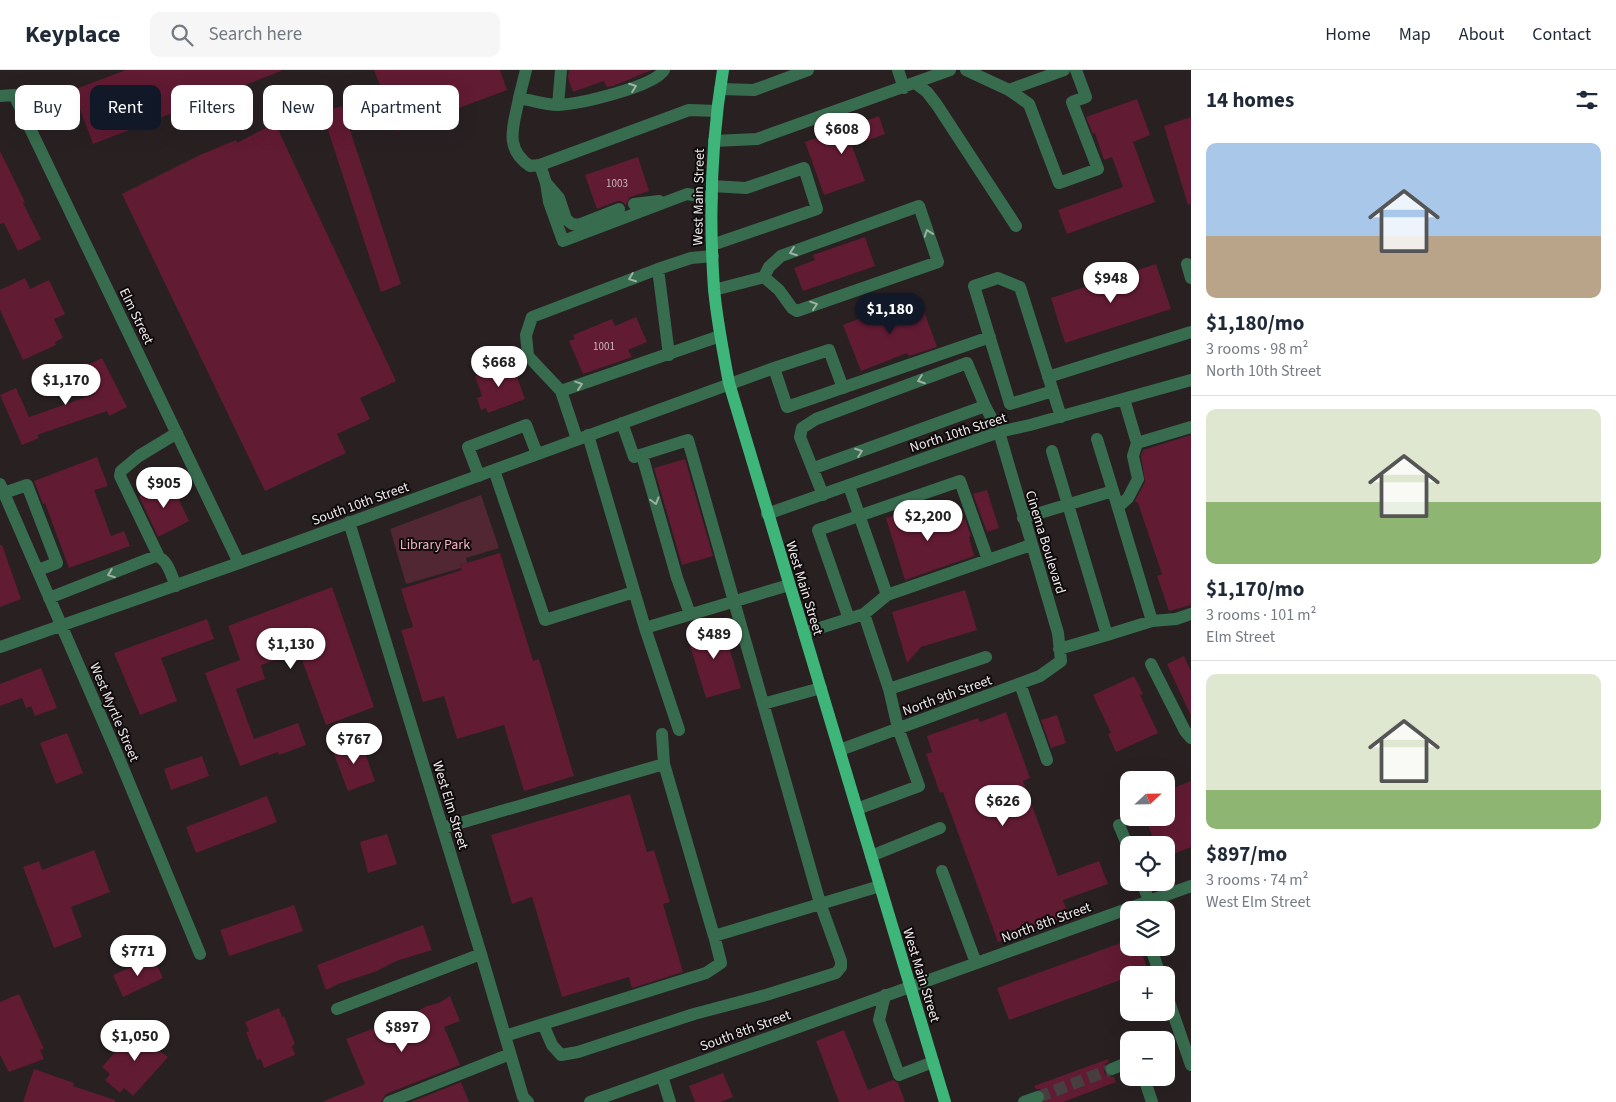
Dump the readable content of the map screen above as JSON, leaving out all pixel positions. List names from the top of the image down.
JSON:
{
  "streets": {
    "main road": ["West Main Street"],
    "street": [
      "Elm Street",
      "North 10th Street",
      "South 10th Street",
      "Cinema Boulevard",
      "North 9th Street",
      "West Myrtle Street",
      "West Elm Street",
      "North 8th Street",
      "South 8th Street"
    ]
  },
  "crossings": [
    ["West Main Street", "North 10th Street"],
    ["West Main Street", "South 10th Street"],
    ["West Main Street", "North 9th Street"],
    ["West Main Street", "North 8th Street"],
    ["West Main Street", "South 8th Street"],
    ["Elm Street", "South 10th Street"],
    ["North 10th Street", "Cinema Boulevard"],
    ["South 10th Street", "West Myrtle Street"],
    ["South 10th Street", "West Elm Street"],
    ["Cinema Boulevard", "North 9th Street"],
    ["North 8th Street", "South 8th Street"]
  ],
  "parks": ["Library Park"],
  "house_numbers": ["1003", "1001"],
  "north": "right",
  "page": {
    "header": "Keyplace",
    "search": "Search here",
    "nav": [
      "Home",
      "Map",
      "About",
      "Contact"
    ],
    "heading": "14 homes",
    "chip": [
      "Buy",
      "Rent",
      "Filters",
      "New",
      "Apartment"
    ],
    "price": [
      "$608",
      "$948",
      "$1,180",
      "$668",
      "$1,170",
      "$905",
      "$2,200",
      "$489",
      "$1,130",
      "$767",
      "$626",
      "$771",
      "$897",
      "$1,050"
    ],
    "list": [
      {
        "name": "$1,180/mo",
        "note": "3 rooms · 98 m² · North 10th Street"
      },
      {
        "name": "$1,170/mo",
        "note": "3 rooms · 101 m² · Elm Street"
      },
      {
        "name": "$897/mo",
        "note": "3 rooms · 74 m² · West Elm Street"
      }
    ],
    "map_buttons": ["+", "−"]
  }
}
